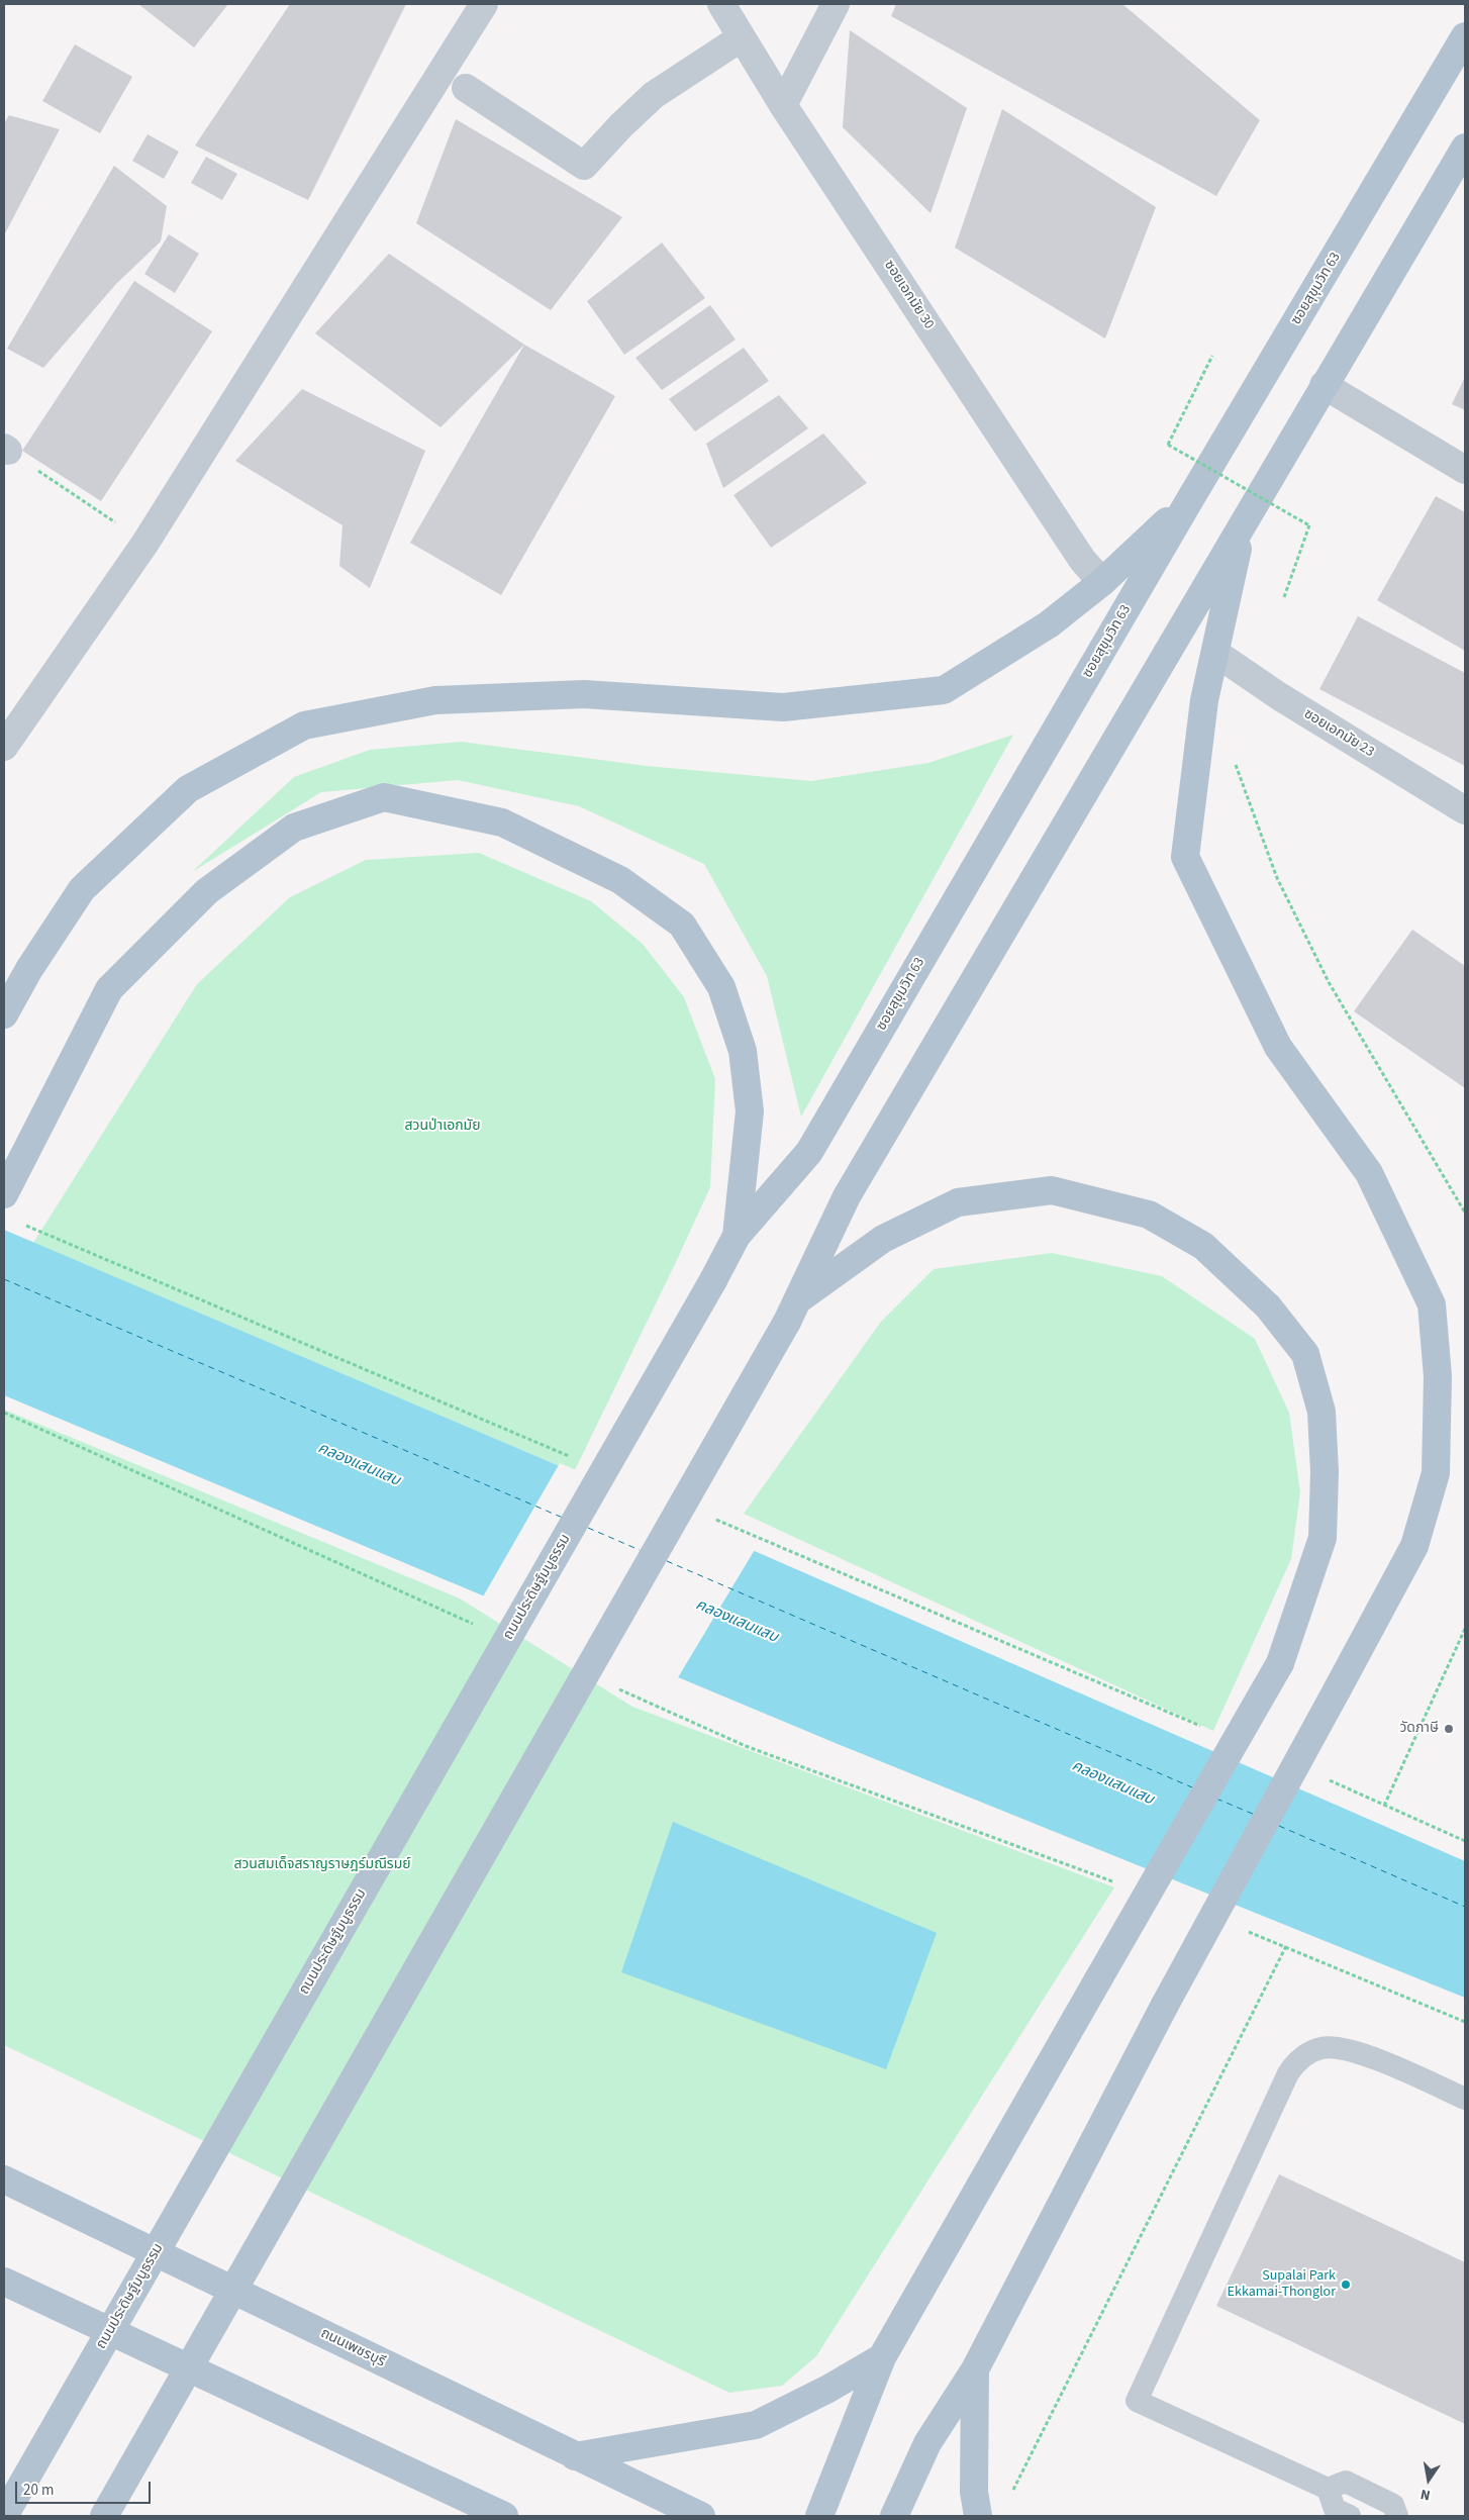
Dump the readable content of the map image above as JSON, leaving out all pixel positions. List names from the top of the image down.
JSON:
{
  "streets": {
    "main road": ["ซอยสุขุมวิท 63", "ถนนประดิษฐ์มนูธรรม", "ถนนเพชรบุรี"],
    "street": ["ซอยเอกมัย 30", "ซอยเอกมัย 23"]
  },
  "crossings": [
    ["ซอยสุขุมวิท 63", "ถนนประดิษฐ์มนูธรรม"]
  ],
  "water": ["คลองแสนแสบ"],
  "parks": ["สวนป่าเอกมัย", "สวนสมเด็จสราญราษฎร์มณีรมย์"],
  "places": ["วัดภาษี", "Supalai Park Ekkamai-Thonglor"],
  "scale_bar": "20 m",
  "north": "bottom"
}
